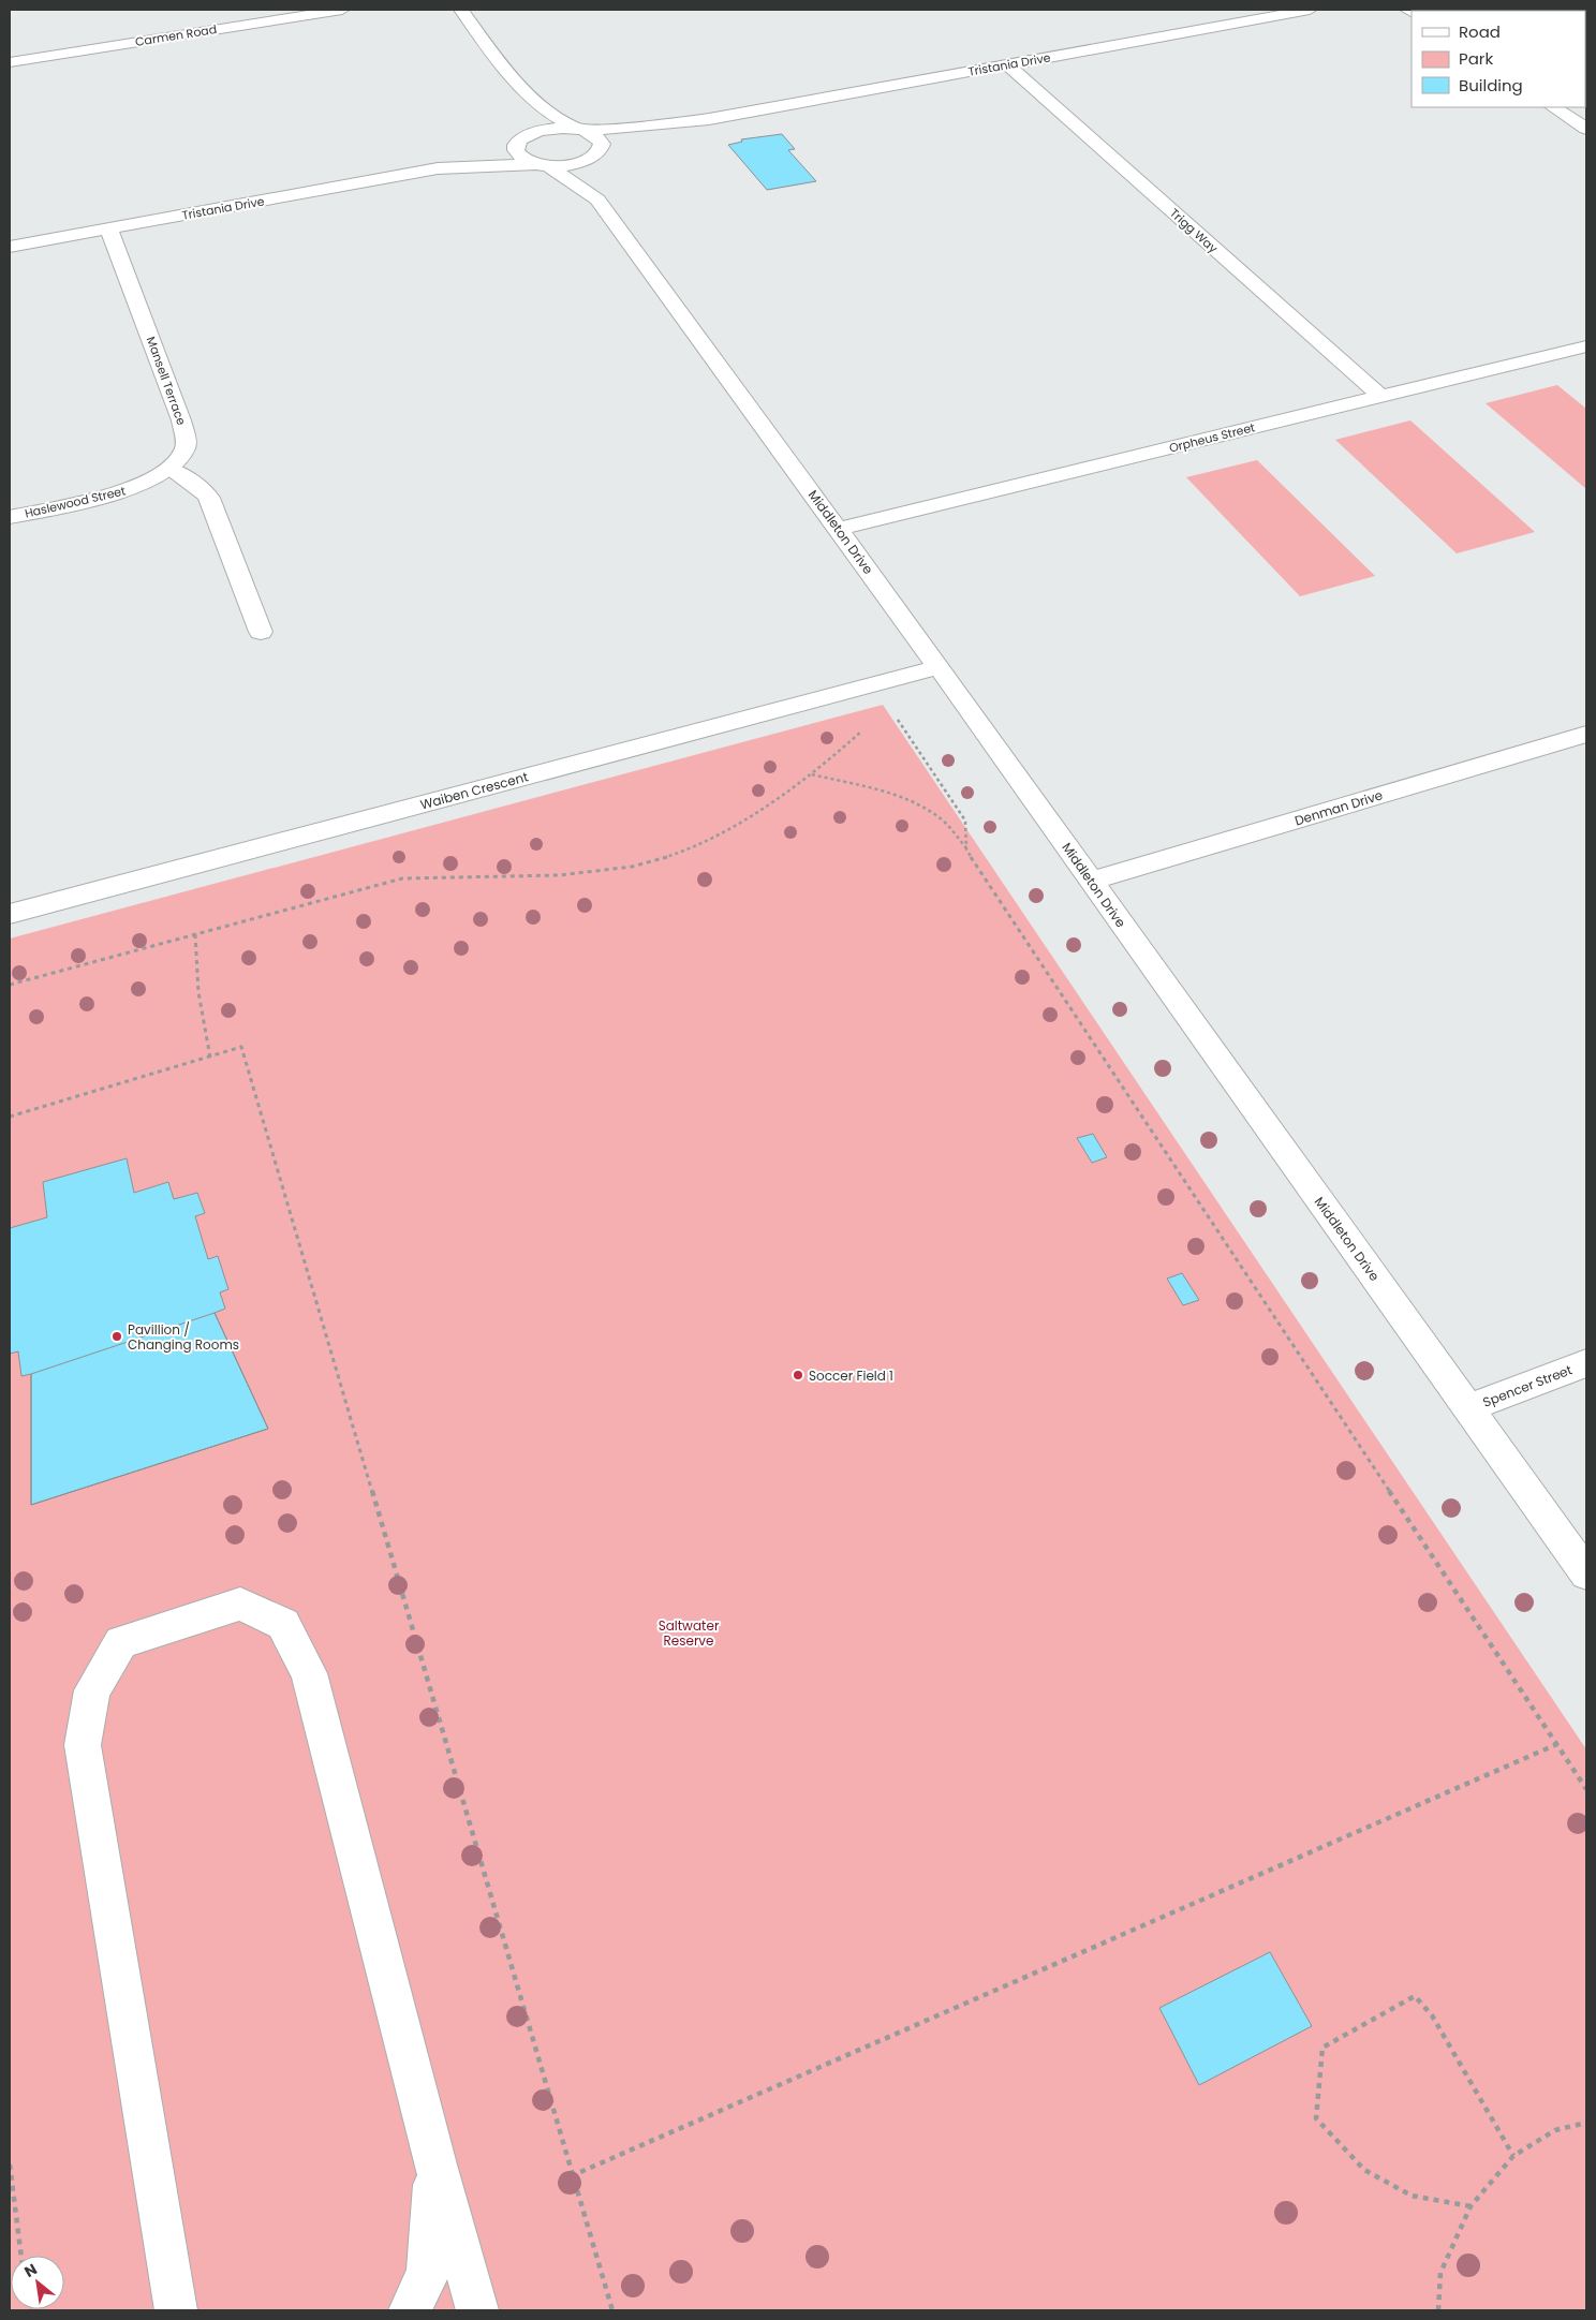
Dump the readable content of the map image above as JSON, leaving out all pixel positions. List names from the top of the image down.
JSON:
{
  "streets": {
    "street": [
      "Carmen Road",
      "Tristania Drive",
      "Trigg Way",
      "Mansell Terrace",
      "Orpheus Street",
      "Haslewood Street",
      "Middleton Drive",
      "Waiben Crescent",
      "Denman Drive",
      "Spencer Street"
    ]
  },
  "crossings": [
    ["Tristania Drive", "Trigg Way"],
    ["Tristania Drive", "Mansell Terrace"],
    ["Tristania Drive", "Middleton Drive"],
    ["Trigg Way", "Orpheus Street"],
    ["Mansell Terrace", "Haslewood Street"],
    ["Orpheus Street", "Middleton Drive"],
    ["Middleton Drive", "Waiben Crescent"],
    ["Middleton Drive", "Denman Drive"],
    ["Middleton Drive", "Spencer Street"]
  ],
  "parks": ["Saltwater Reserve"],
  "places": ["Pavillion / Changing Rooms", "Soccer Field 1"],
  "legend": ["Road", "Park", "Building"],
  "north": "top left"
}
